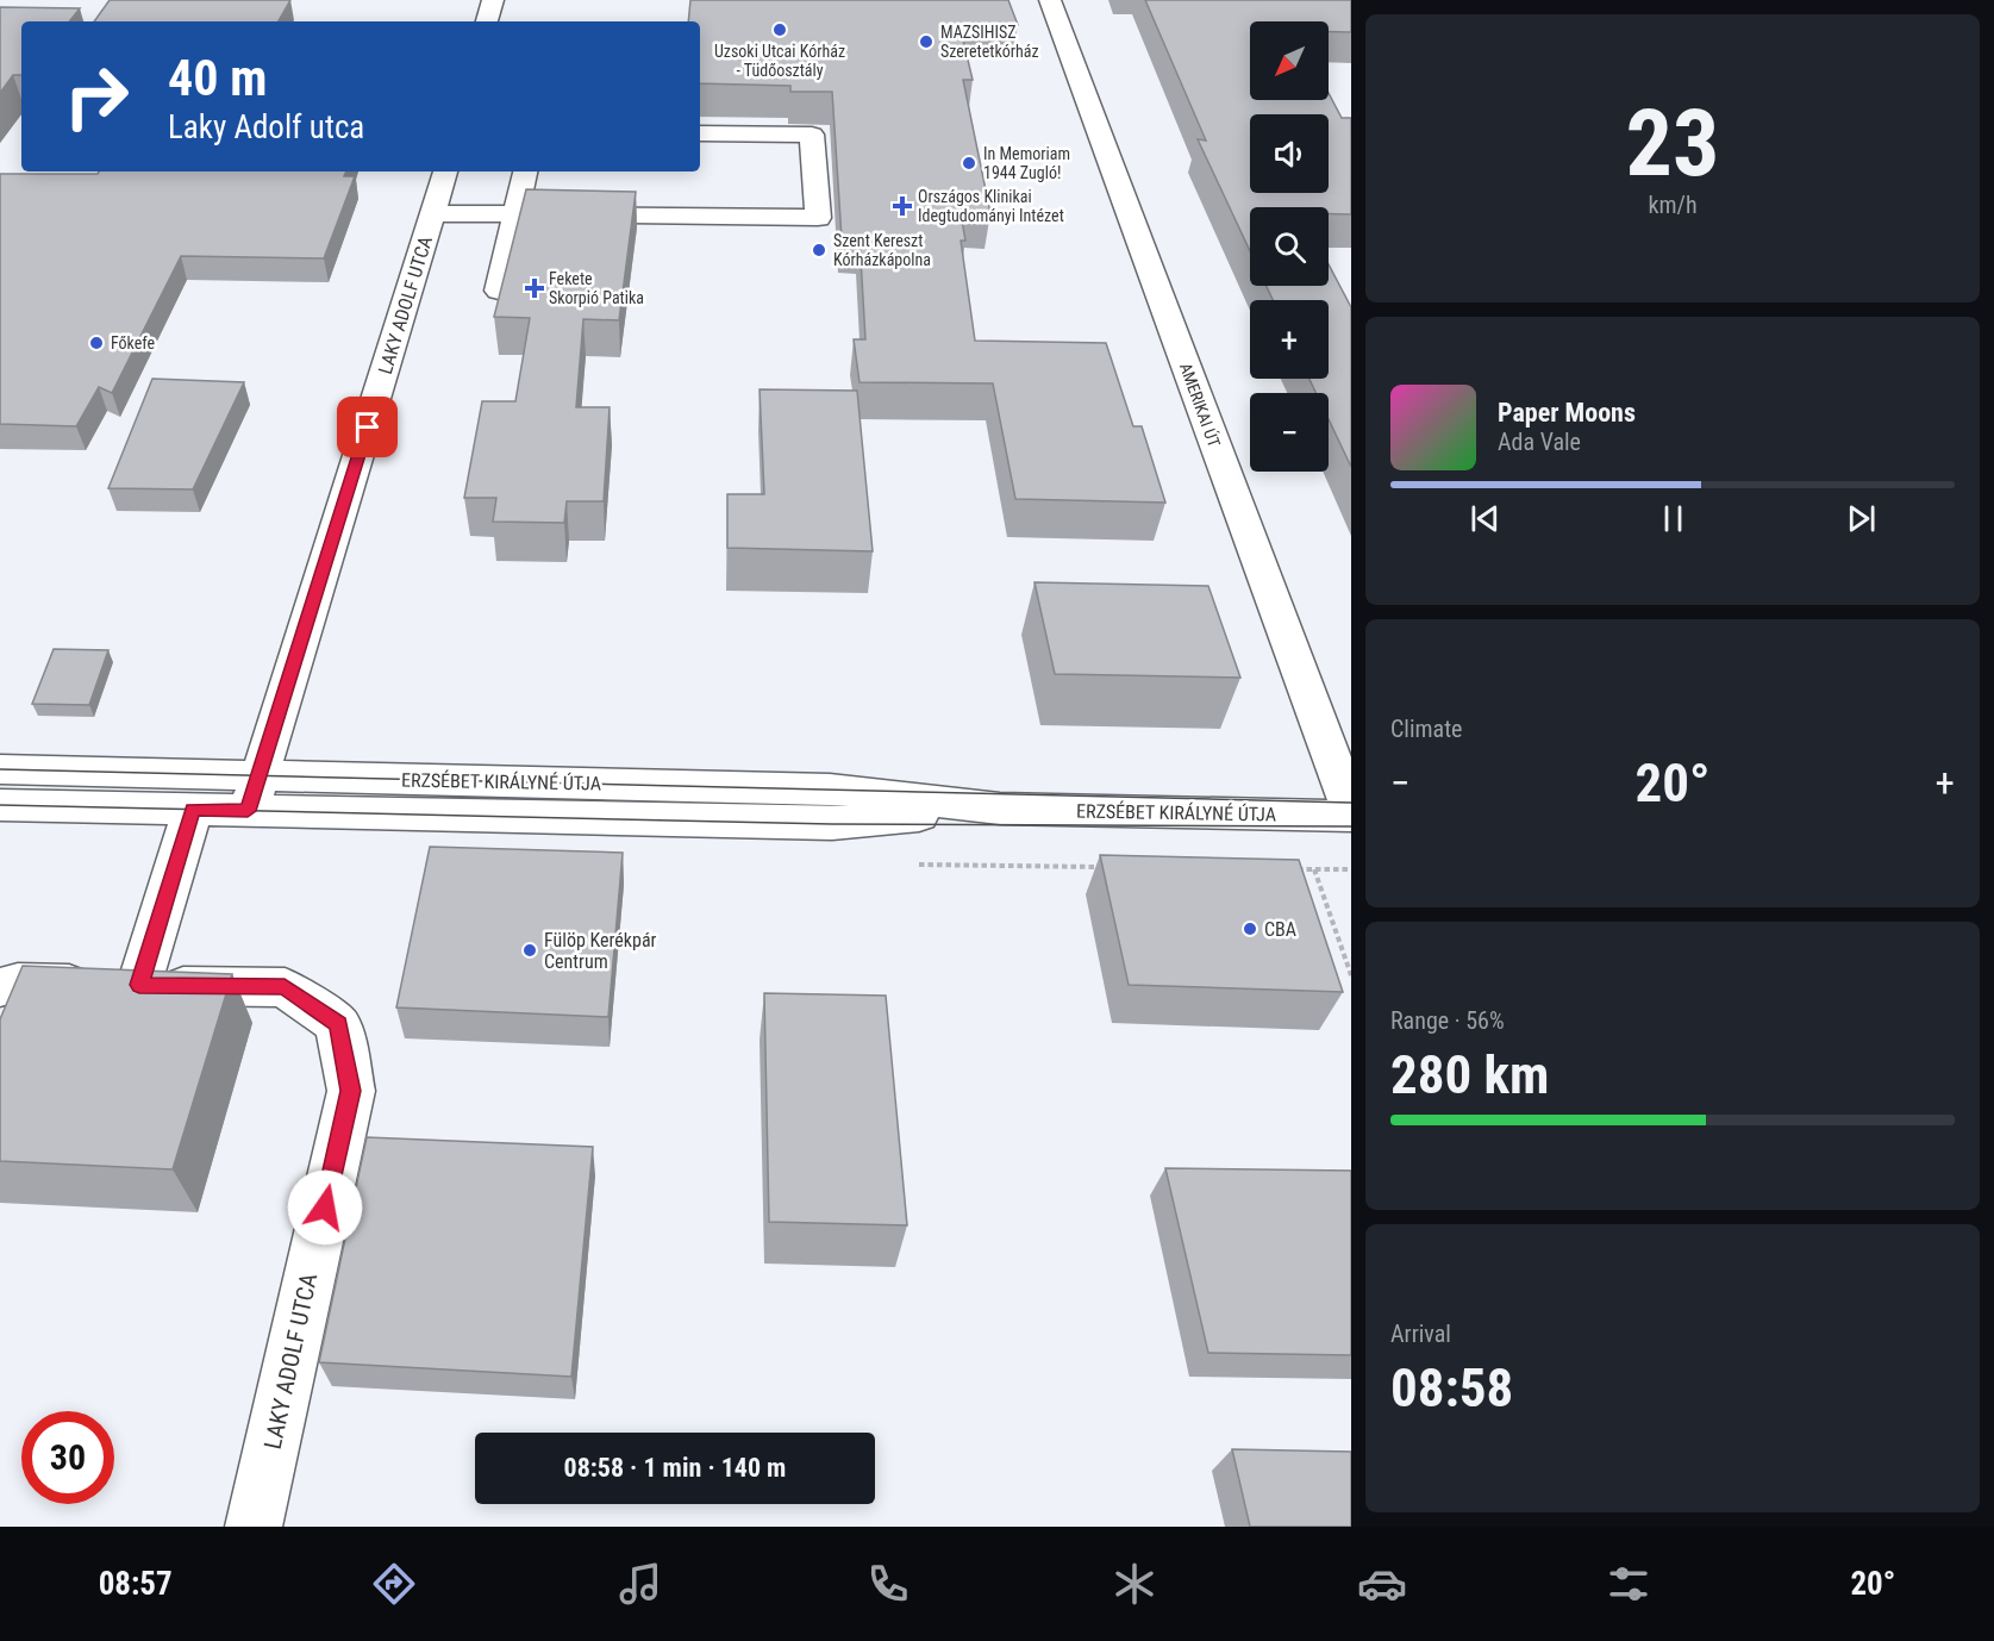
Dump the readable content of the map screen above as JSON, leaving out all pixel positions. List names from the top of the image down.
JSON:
{
  "streets": {
    "street": ["LAKY ADOLF UTCA", "AMERIKAI ÚT", "ERZSÉBET KIRÁLYNÉ ÚTJA"]
  },
  "crossings": [
    ["LAKY ADOLF UTCA", "ERZSÉBET KIRÁLYNÉ ÚTJA"],
    ["AMERIKAI ÚT", "ERZSÉBET KIRÁLYNÉ ÚTJA"]
  ],
  "places": {
    "other": [
      "Uzsoki Utcai Kórház - Tüdőosztály",
      "MAZSIHISZ Szeretetkórház",
      "In Memoriam 1944 Zugló!",
      "Szent Kereszt Kórházkápolna",
      "Főkefe",
      "CBA",
      "Fülöp Kerékpár Centrum"
    ],
    "health": ["Országos Klinikai Idegtudományi Intézet", "Fekete Skorpió Patika"]
  },
  "north": "bottom left",
  "page": {
    "tile": [
      ["23", "km/h"],
      "Climate",
      ["Range · 56%", "280 km"],
      ["Arrival", "08:58"]
    ],
    "map_buttons": ["+", "−"],
    "turn": ["40 m", "Laky Adolf utca"],
    "song": ["Paper Moons", "Ada Vale"],
    "heat": ["−", "20°", "+"],
    "limit": "30",
    "trip": "08:58 · 1 min · 140 m",
    "tabs": ["08:57", "20°"]
  }
}
